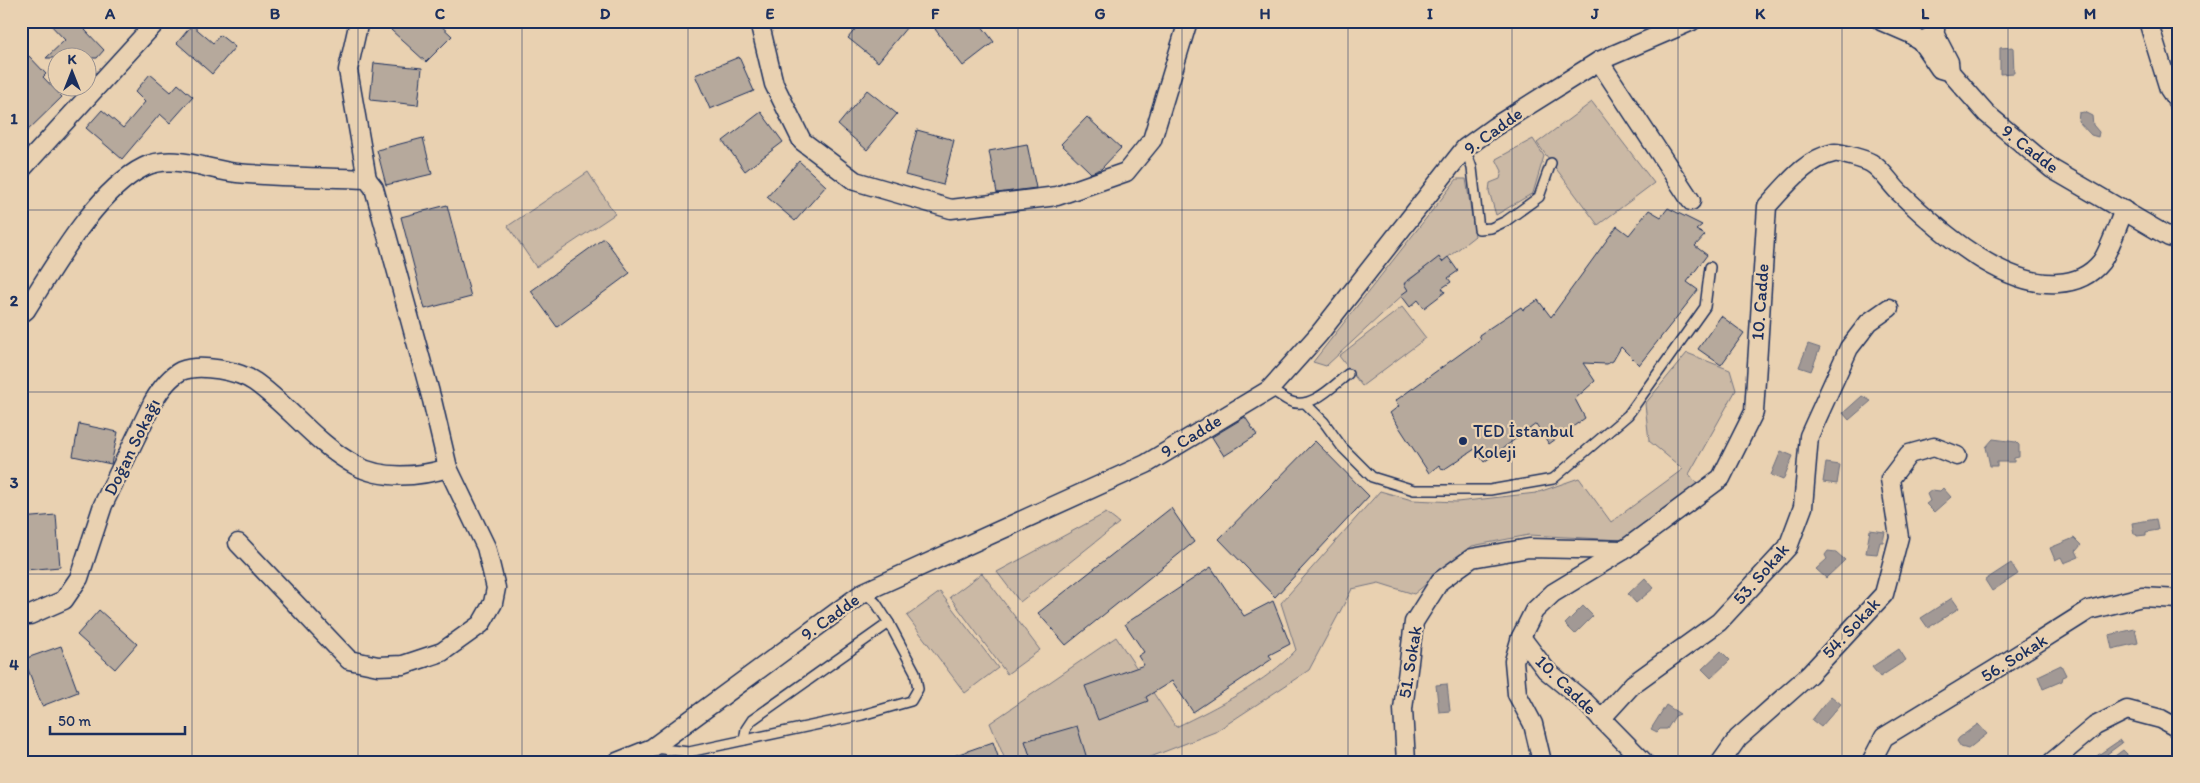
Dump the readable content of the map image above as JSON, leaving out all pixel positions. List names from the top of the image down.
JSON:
{
  "streets": {
    "street": [
      "9. Cadde",
      "10. Cadde",
      "Doğan Sokağı",
      "53. Sokak",
      "54. Sokak",
      "56. Sokak",
      "51. Sokak"
    ]
  },
  "crossings": [
    ["9. Cadde", "10. Cadde"],
    ["10. Cadde", "53. Sokak"],
    ["10. Cadde", "51. Sokak"]
  ],
  "places": ["TED İstanbul Koleji"],
  "scale_bar": "50 m",
  "north": "top",
  "grid": {
    "columns": [
      "A",
      "B",
      "C",
      "D",
      "E",
      "F",
      "G",
      "H",
      "I",
      "J",
      "K",
      "L",
      "M"
    ],
    "rows": [
      "1",
      "2",
      "3",
      "4"
    ]
  }
}
